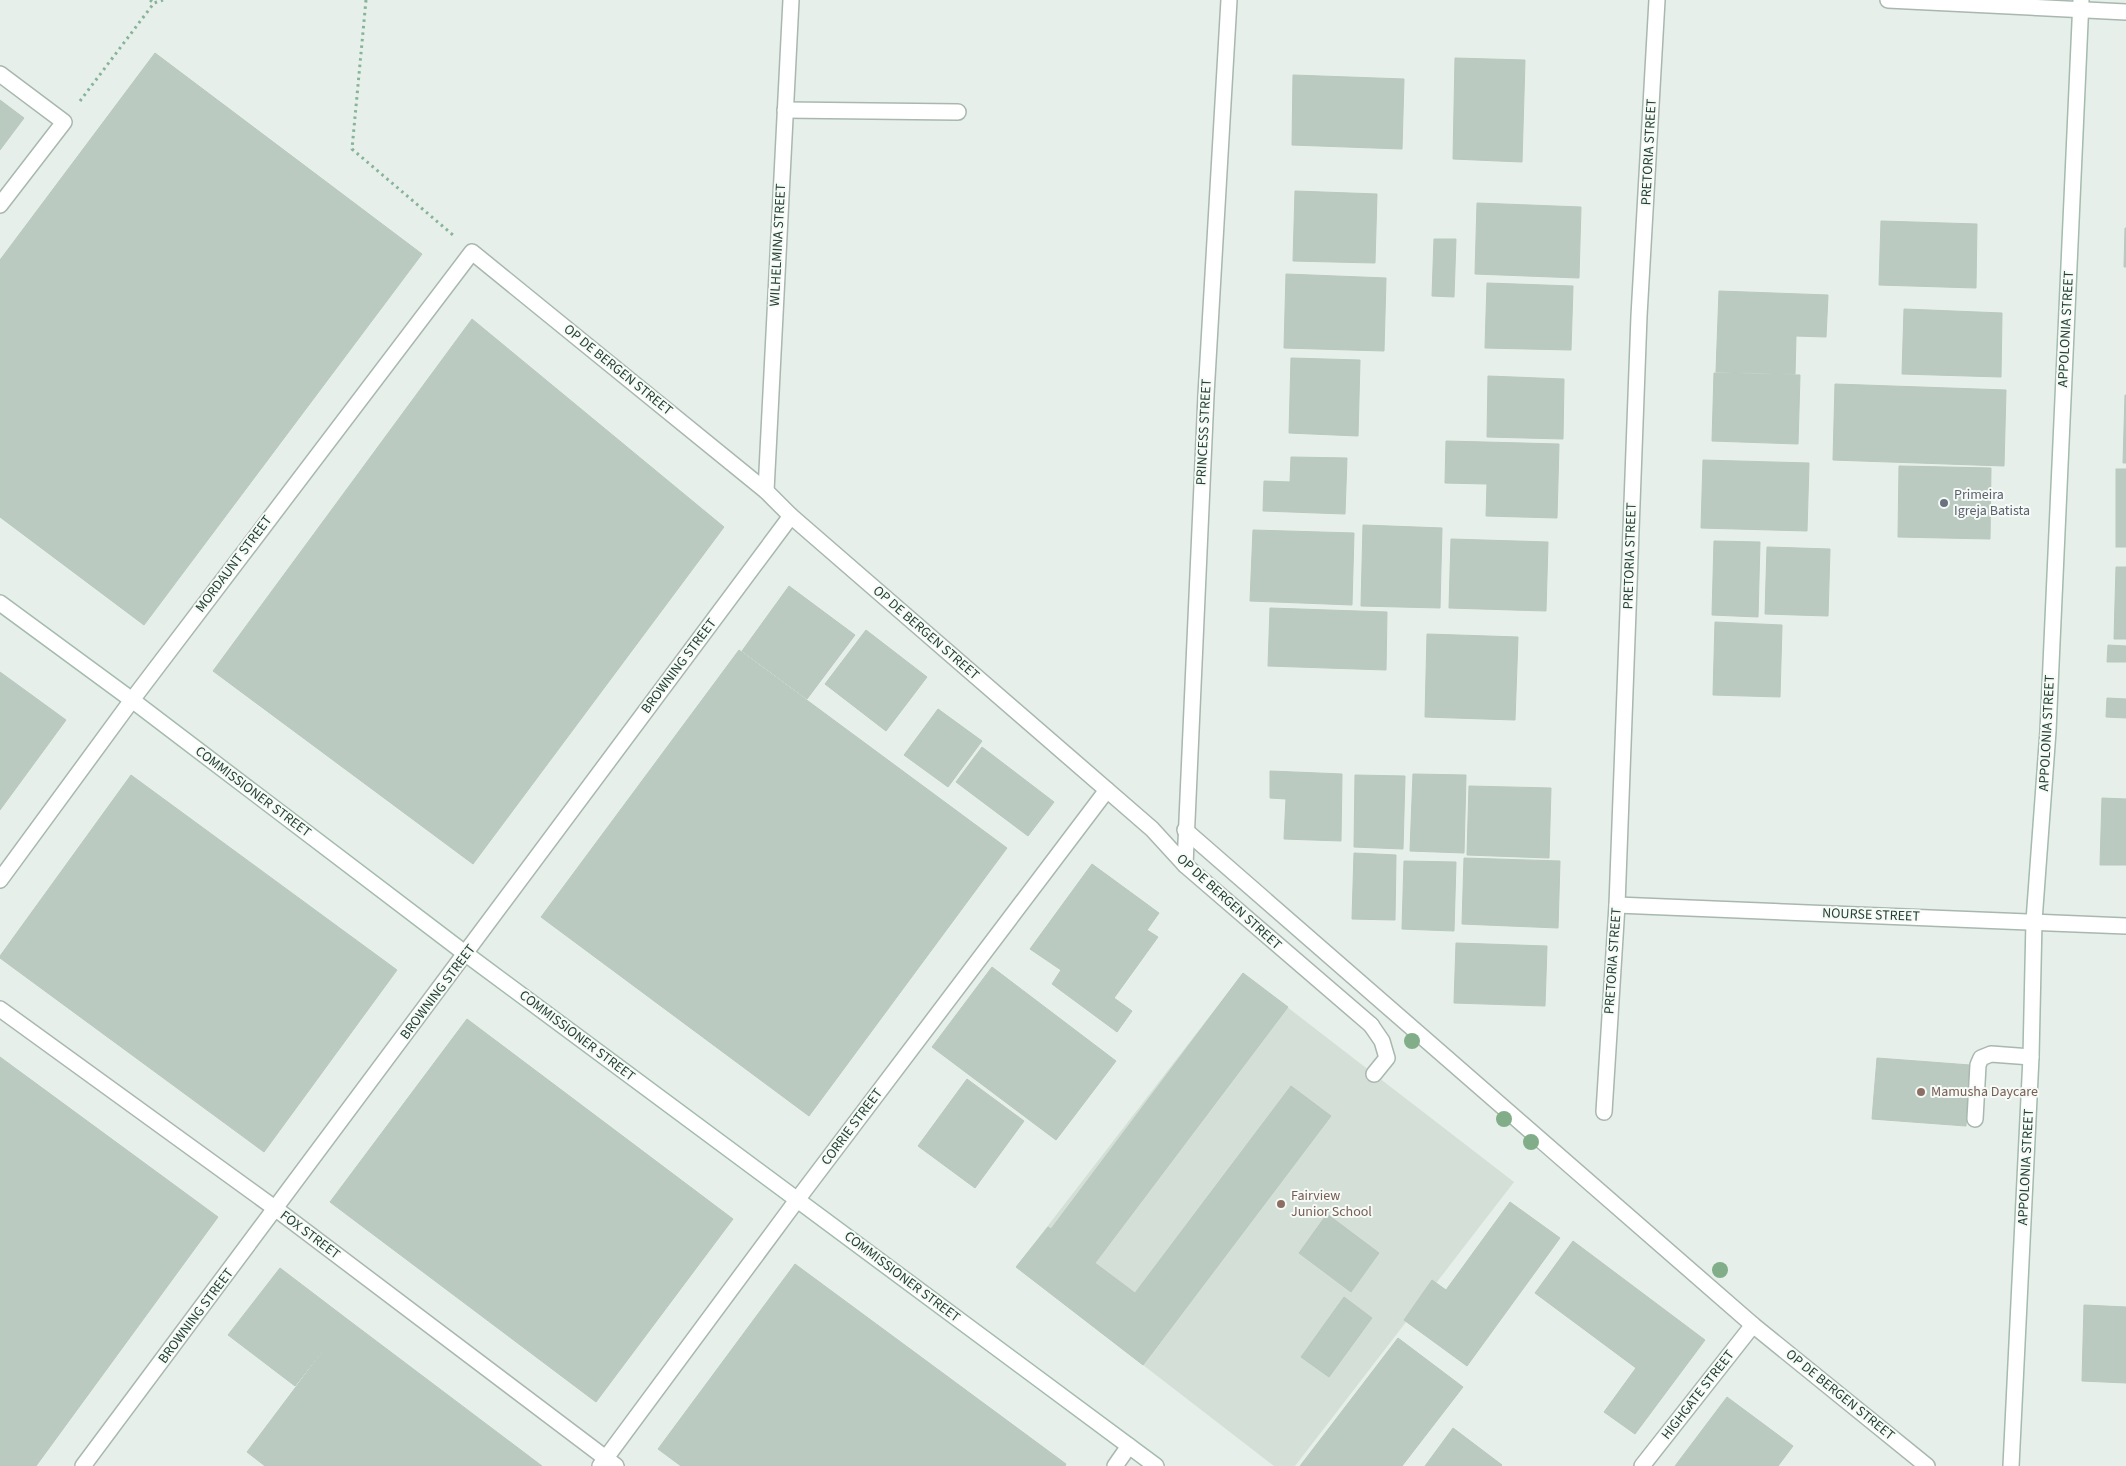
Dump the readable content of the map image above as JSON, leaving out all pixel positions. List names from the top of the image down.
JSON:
{
  "streets": {
    "street": [
      "PRETORIA STREET",
      "WILHELMINA STREET",
      "APPOLONIA STREET",
      "OP DE BERGEN STREET",
      "PRINCESS STREET",
      "MORDAUNT STREET",
      "BROWNING STREET",
      "COMMISSIONER STREET",
      "NOURSE STREET",
      "CORRIE STREET",
      "FOX STREET",
      "HIGHGATE STREET"
    ]
  },
  "crossings": [
    ["PRETORIA STREET", "NOURSE STREET"],
    ["WILHELMINA STREET", "OP DE BERGEN STREET"],
    ["APPOLONIA STREET", "NOURSE STREET"],
    ["OP DE BERGEN STREET", "PRINCESS STREET"],
    ["OP DE BERGEN STREET", "MORDAUNT STREET"],
    ["OP DE BERGEN STREET", "BROWNING STREET"],
    ["OP DE BERGEN STREET", "CORRIE STREET"],
    ["OP DE BERGEN STREET", "HIGHGATE STREET"],
    ["MORDAUNT STREET", "COMMISSIONER STREET"],
    ["BROWNING STREET", "COMMISSIONER STREET"],
    ["BROWNING STREET", "FOX STREET"],
    ["COMMISSIONER STREET", "CORRIE STREET"],
    ["CORRIE STREET", "FOX STREET"]
  ],
  "places": ["Primeira Igreja Batista", "Mamusha Daycare", "Fairview Junior School"]
}
